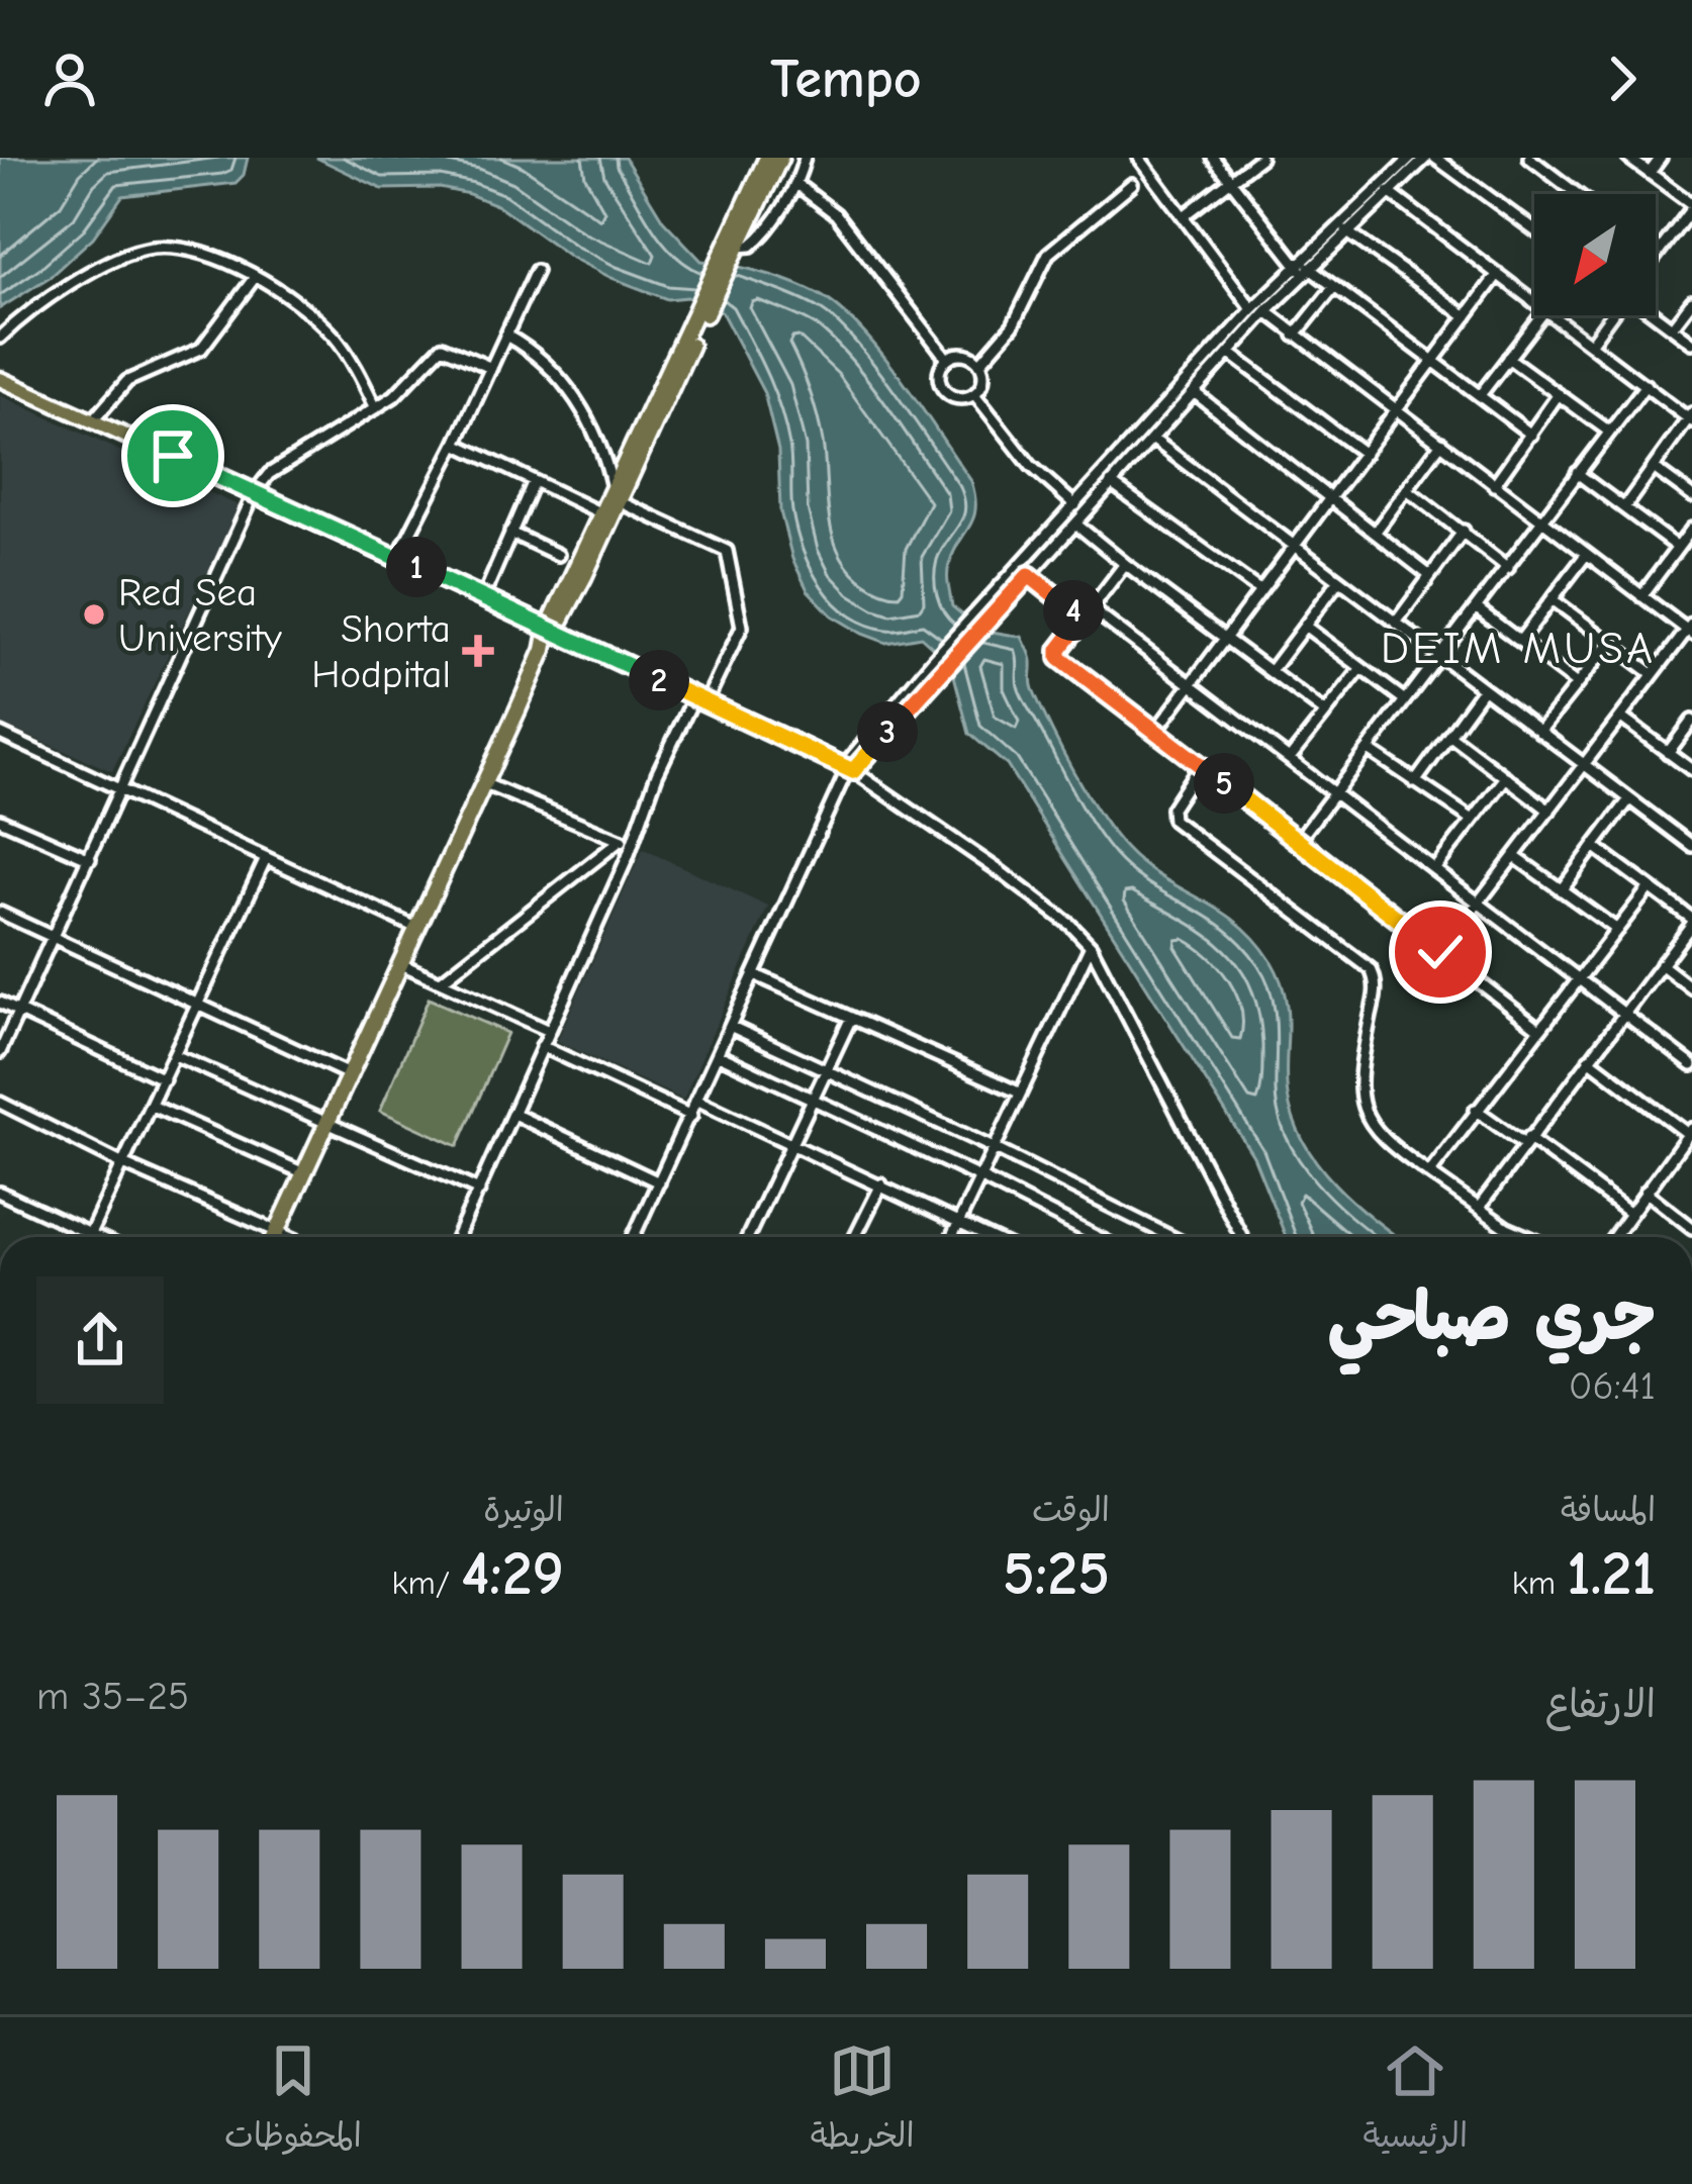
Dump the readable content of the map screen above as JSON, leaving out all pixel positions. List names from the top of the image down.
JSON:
{
  "districts": ["DEIM MUSA"],
  "places": {
    "other": ["Red Sea University"],
    "health": ["Shorta Hodpital"]
  },
  "north": "bottom left",
  "page": {
    "header": "Tempo",
    "pins": [
      "1",
      "4",
      "2",
      "3",
      "5"
    ],
    "heading": ["جري صباحي", "06:41"],
    "stats": [
      ["المسافة", "1.21 km"],
      ["الوقت", "5:25"],
      ["الوتيرة", "4:29 /km"]
    ],
    "chart": ["الارتفاع", "25–35 m"],
    "tabs": ["الرئيسية", "الخريطة", "المحفوظات"]
  }
}
